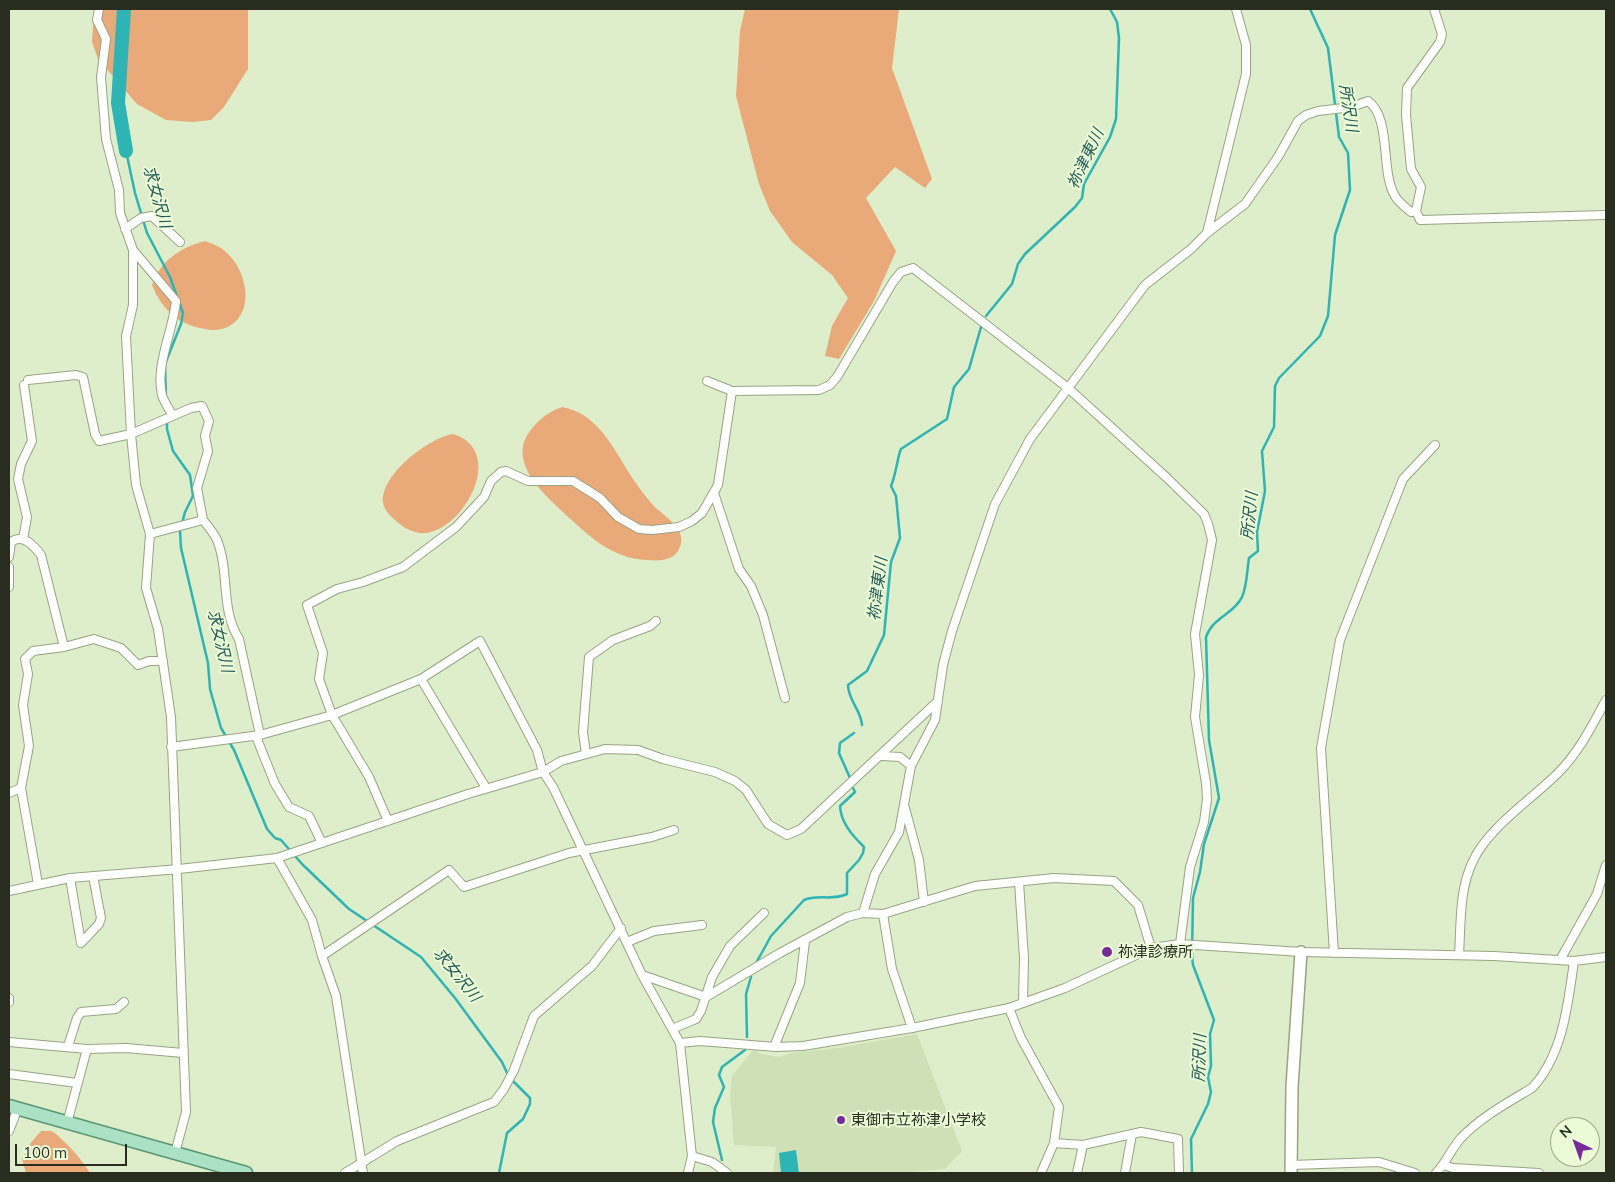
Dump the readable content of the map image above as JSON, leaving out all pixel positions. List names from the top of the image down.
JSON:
{
  "water": ["所沢川", "祢津東川", "求女沢川"],
  "places": ["祢津診療所", "東御市立祢津小学校"],
  "scale_bar": "100 m",
  "north": "top left"
}
